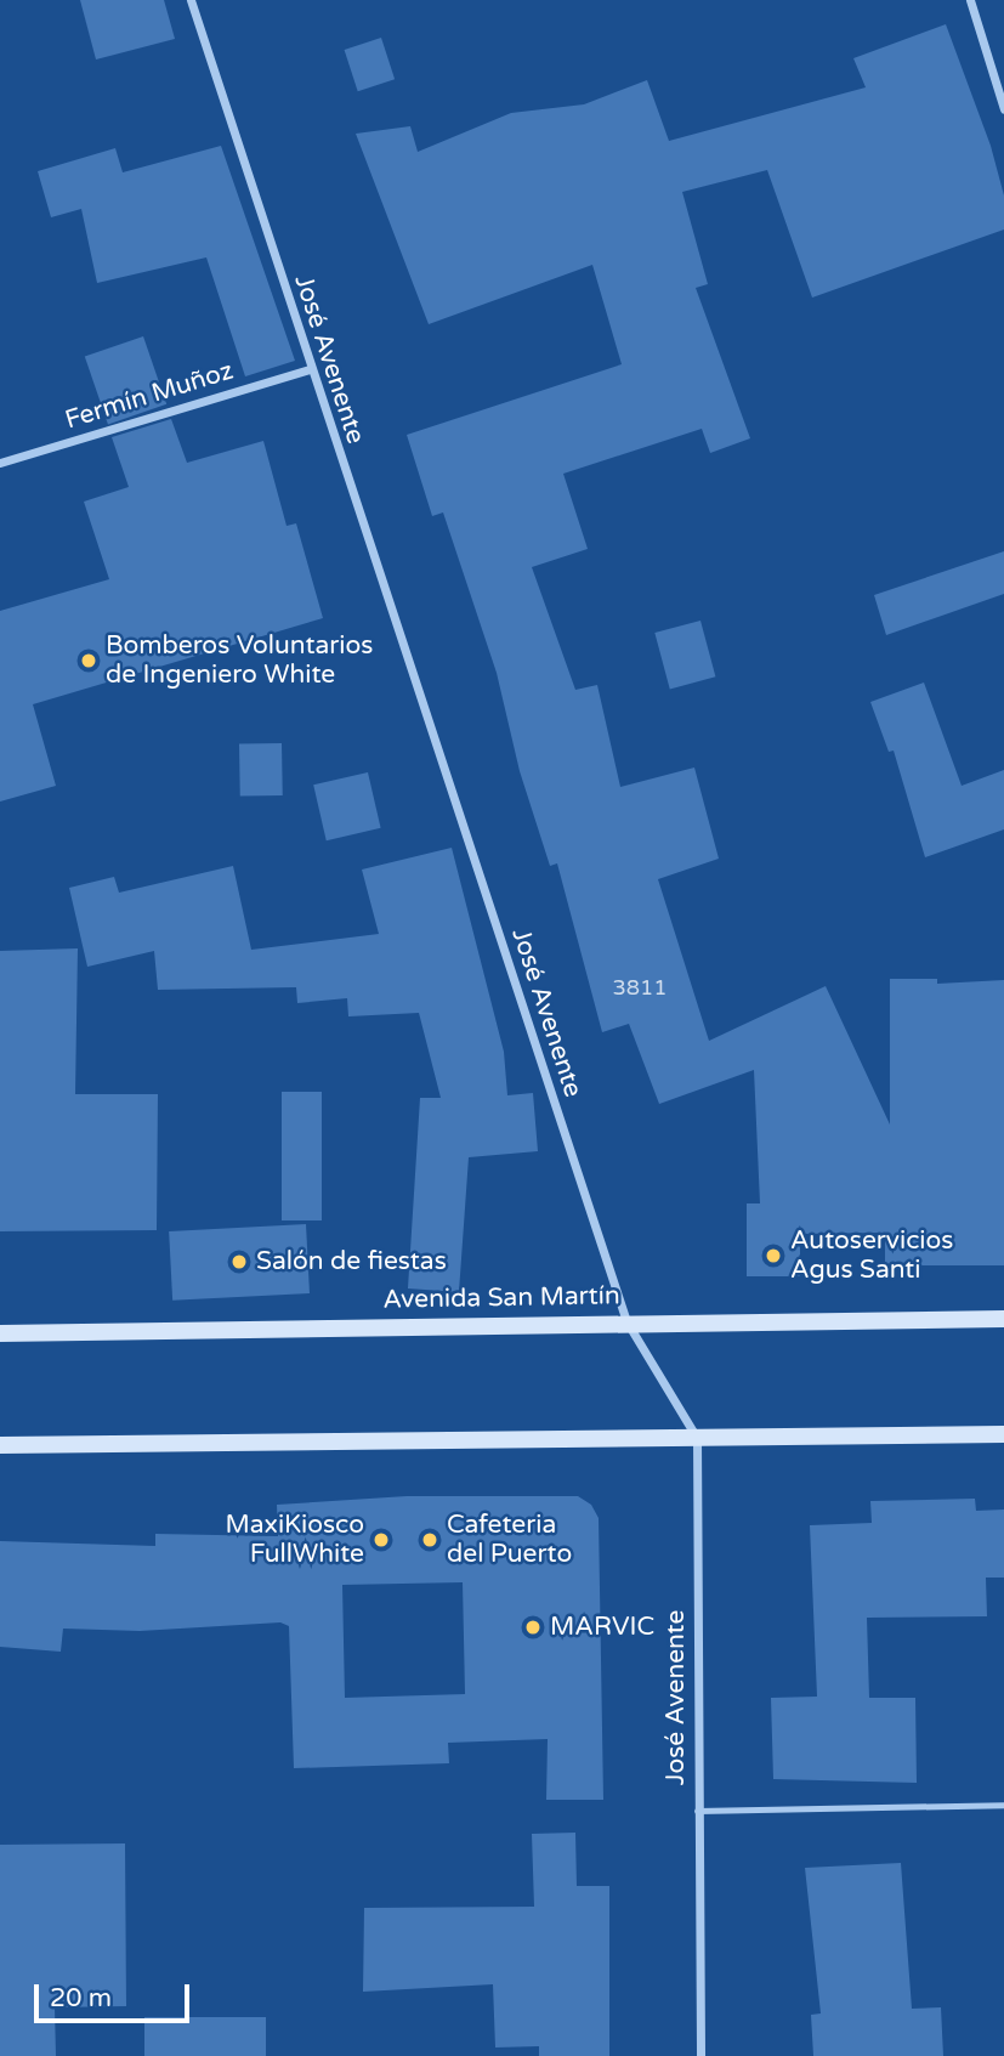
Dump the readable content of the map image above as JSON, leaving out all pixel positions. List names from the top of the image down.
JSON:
{
  "streets": {
    "main road": ["Avenida San Martín"],
    "street": ["José Avenente", "Fermín Muñoz"]
  },
  "crossings": [
    ["José Avenente", "Fermín Muñoz"],
    ["José Avenente", "Avenida San Martín"]
  ],
  "places": [
    "Bomberos Voluntarios de Ingeniero White",
    "Autoservicios Agus Santi",
    "Salón de fiestas",
    "MaxiKiosco FullWhite",
    "Cafeteria del Puerto",
    "MARVIC"
  ],
  "house_numbers": ["3811"],
  "scale_bar": "20 m"
}
